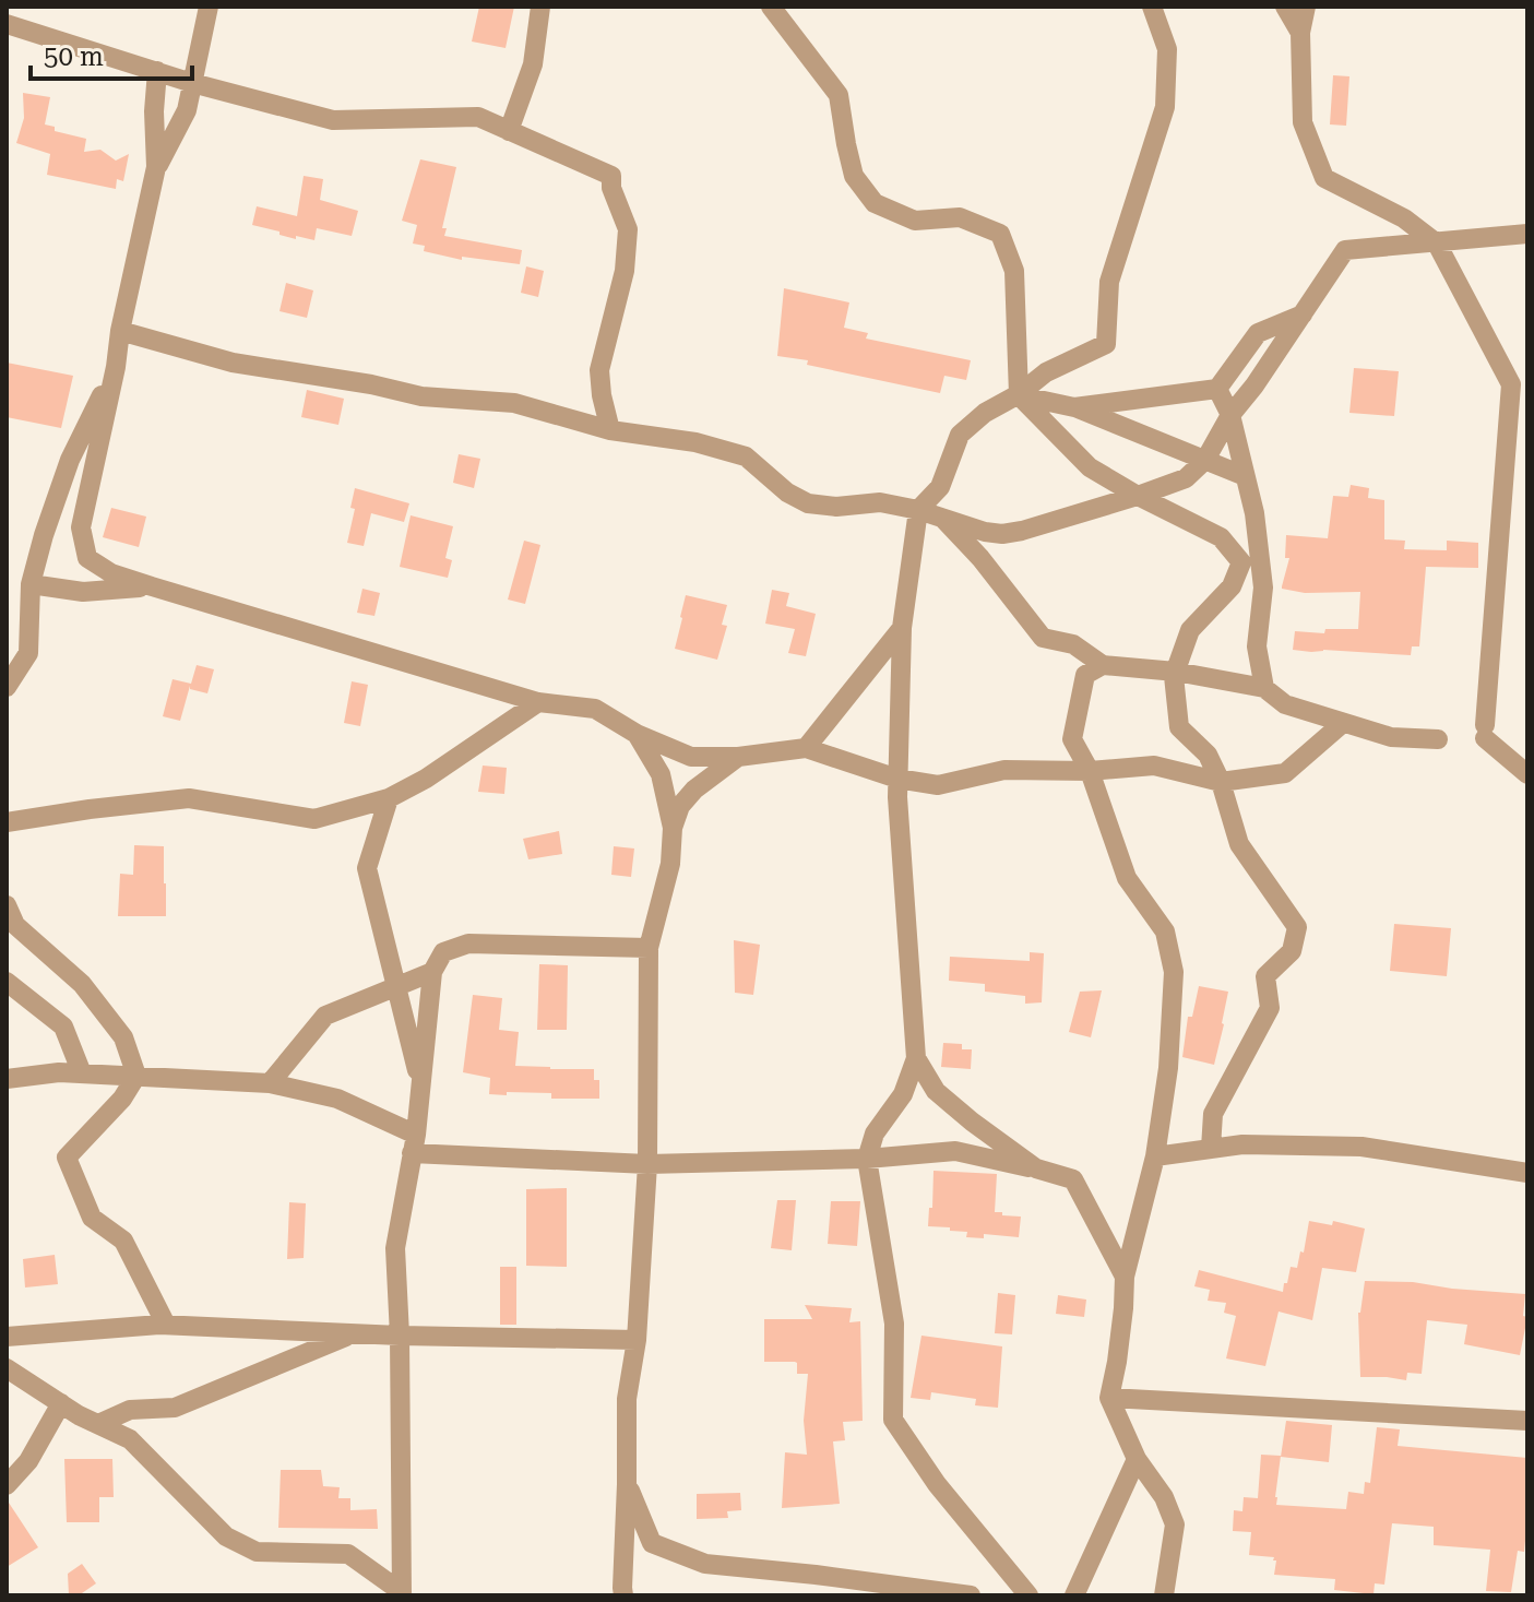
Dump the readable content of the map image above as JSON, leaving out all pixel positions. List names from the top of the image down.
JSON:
{
  "scale_bar": "50 m"
}
